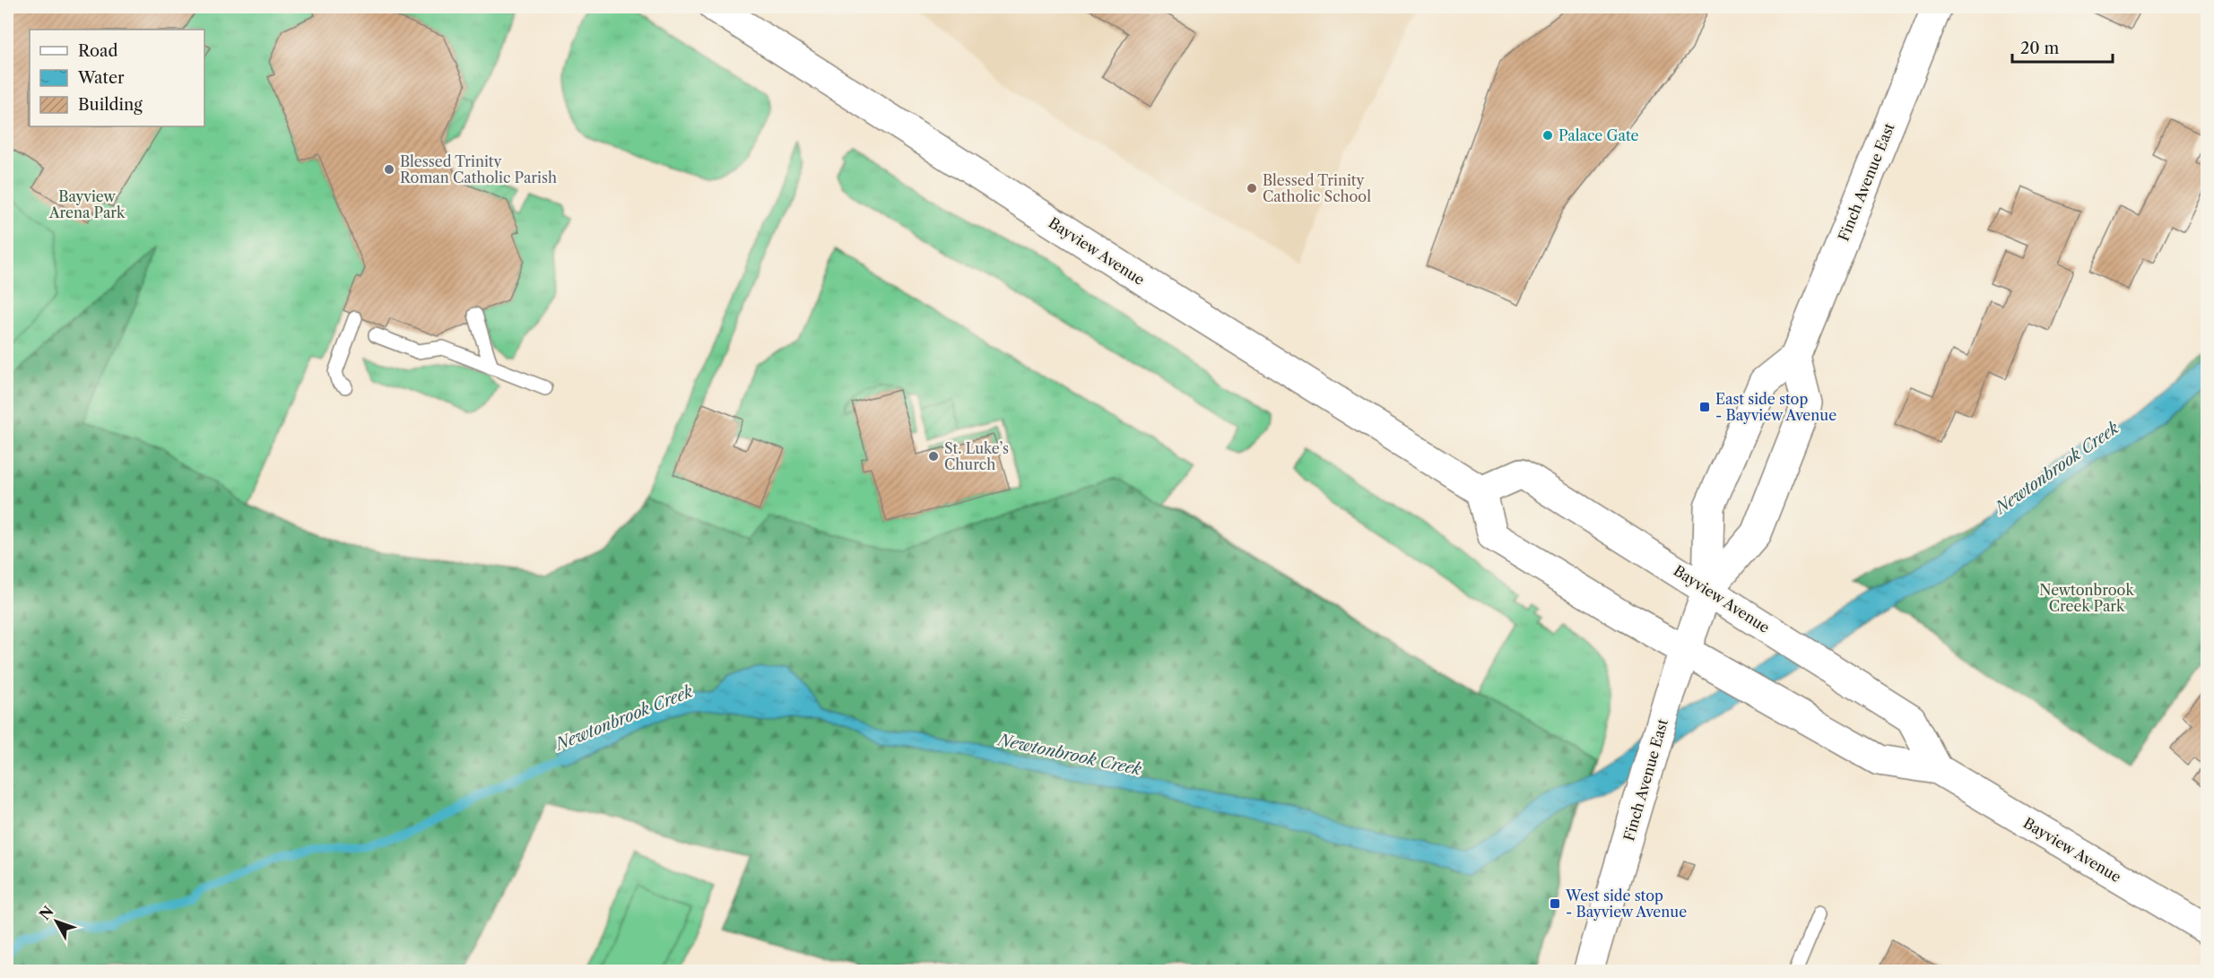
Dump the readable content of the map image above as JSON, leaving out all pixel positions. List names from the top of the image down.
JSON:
{
  "streets": {
    "main road": ["Finch Avenue East", "Bayview Avenue"]
  },
  "crossings": [
    ["Finch Avenue East", "Bayview Avenue"]
  ],
  "water": ["Newtonbrook Creek"],
  "parks": ["Bayview Arena Park", "Newtonbrook Creek Park"],
  "places": {
    "other": [
      "Palace Gate",
      "Blessed Trinity Roman Catholic Parish",
      "Blessed Trinity Catholic School",
      "St. Luke’s Church"
    ],
    "transit": ["East side stop - Bayview Avenue", "West side stop - Bayview Avenue"]
  },
  "legend": ["Road", "Water", "Building"],
  "scale_bar": "20 m",
  "north": "top left"
}
